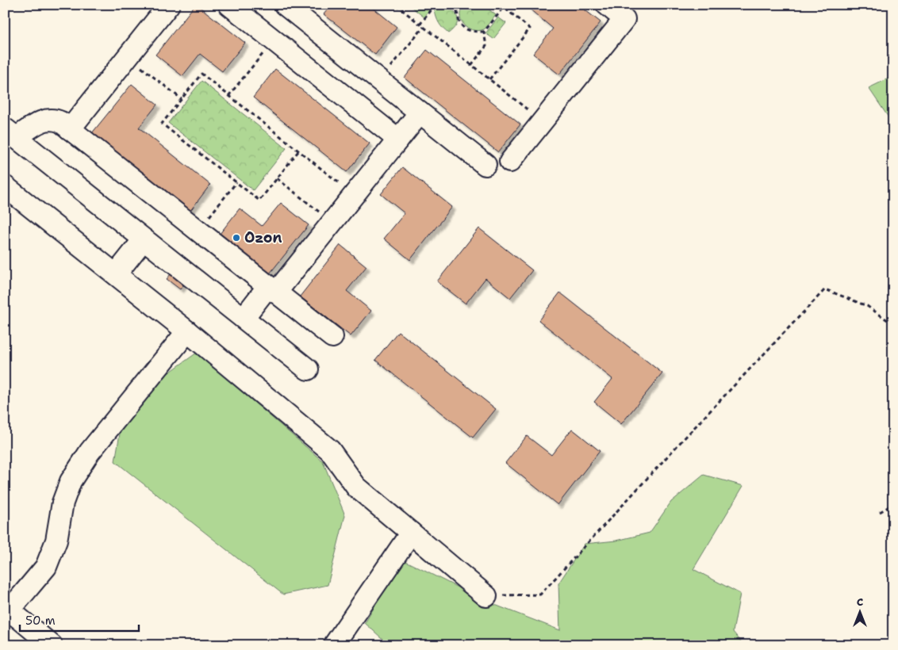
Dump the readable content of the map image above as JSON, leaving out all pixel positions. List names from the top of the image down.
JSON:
{
  "places": ["Ozon"],
  "scale_bar": "50 m",
  "north": "top"
}
